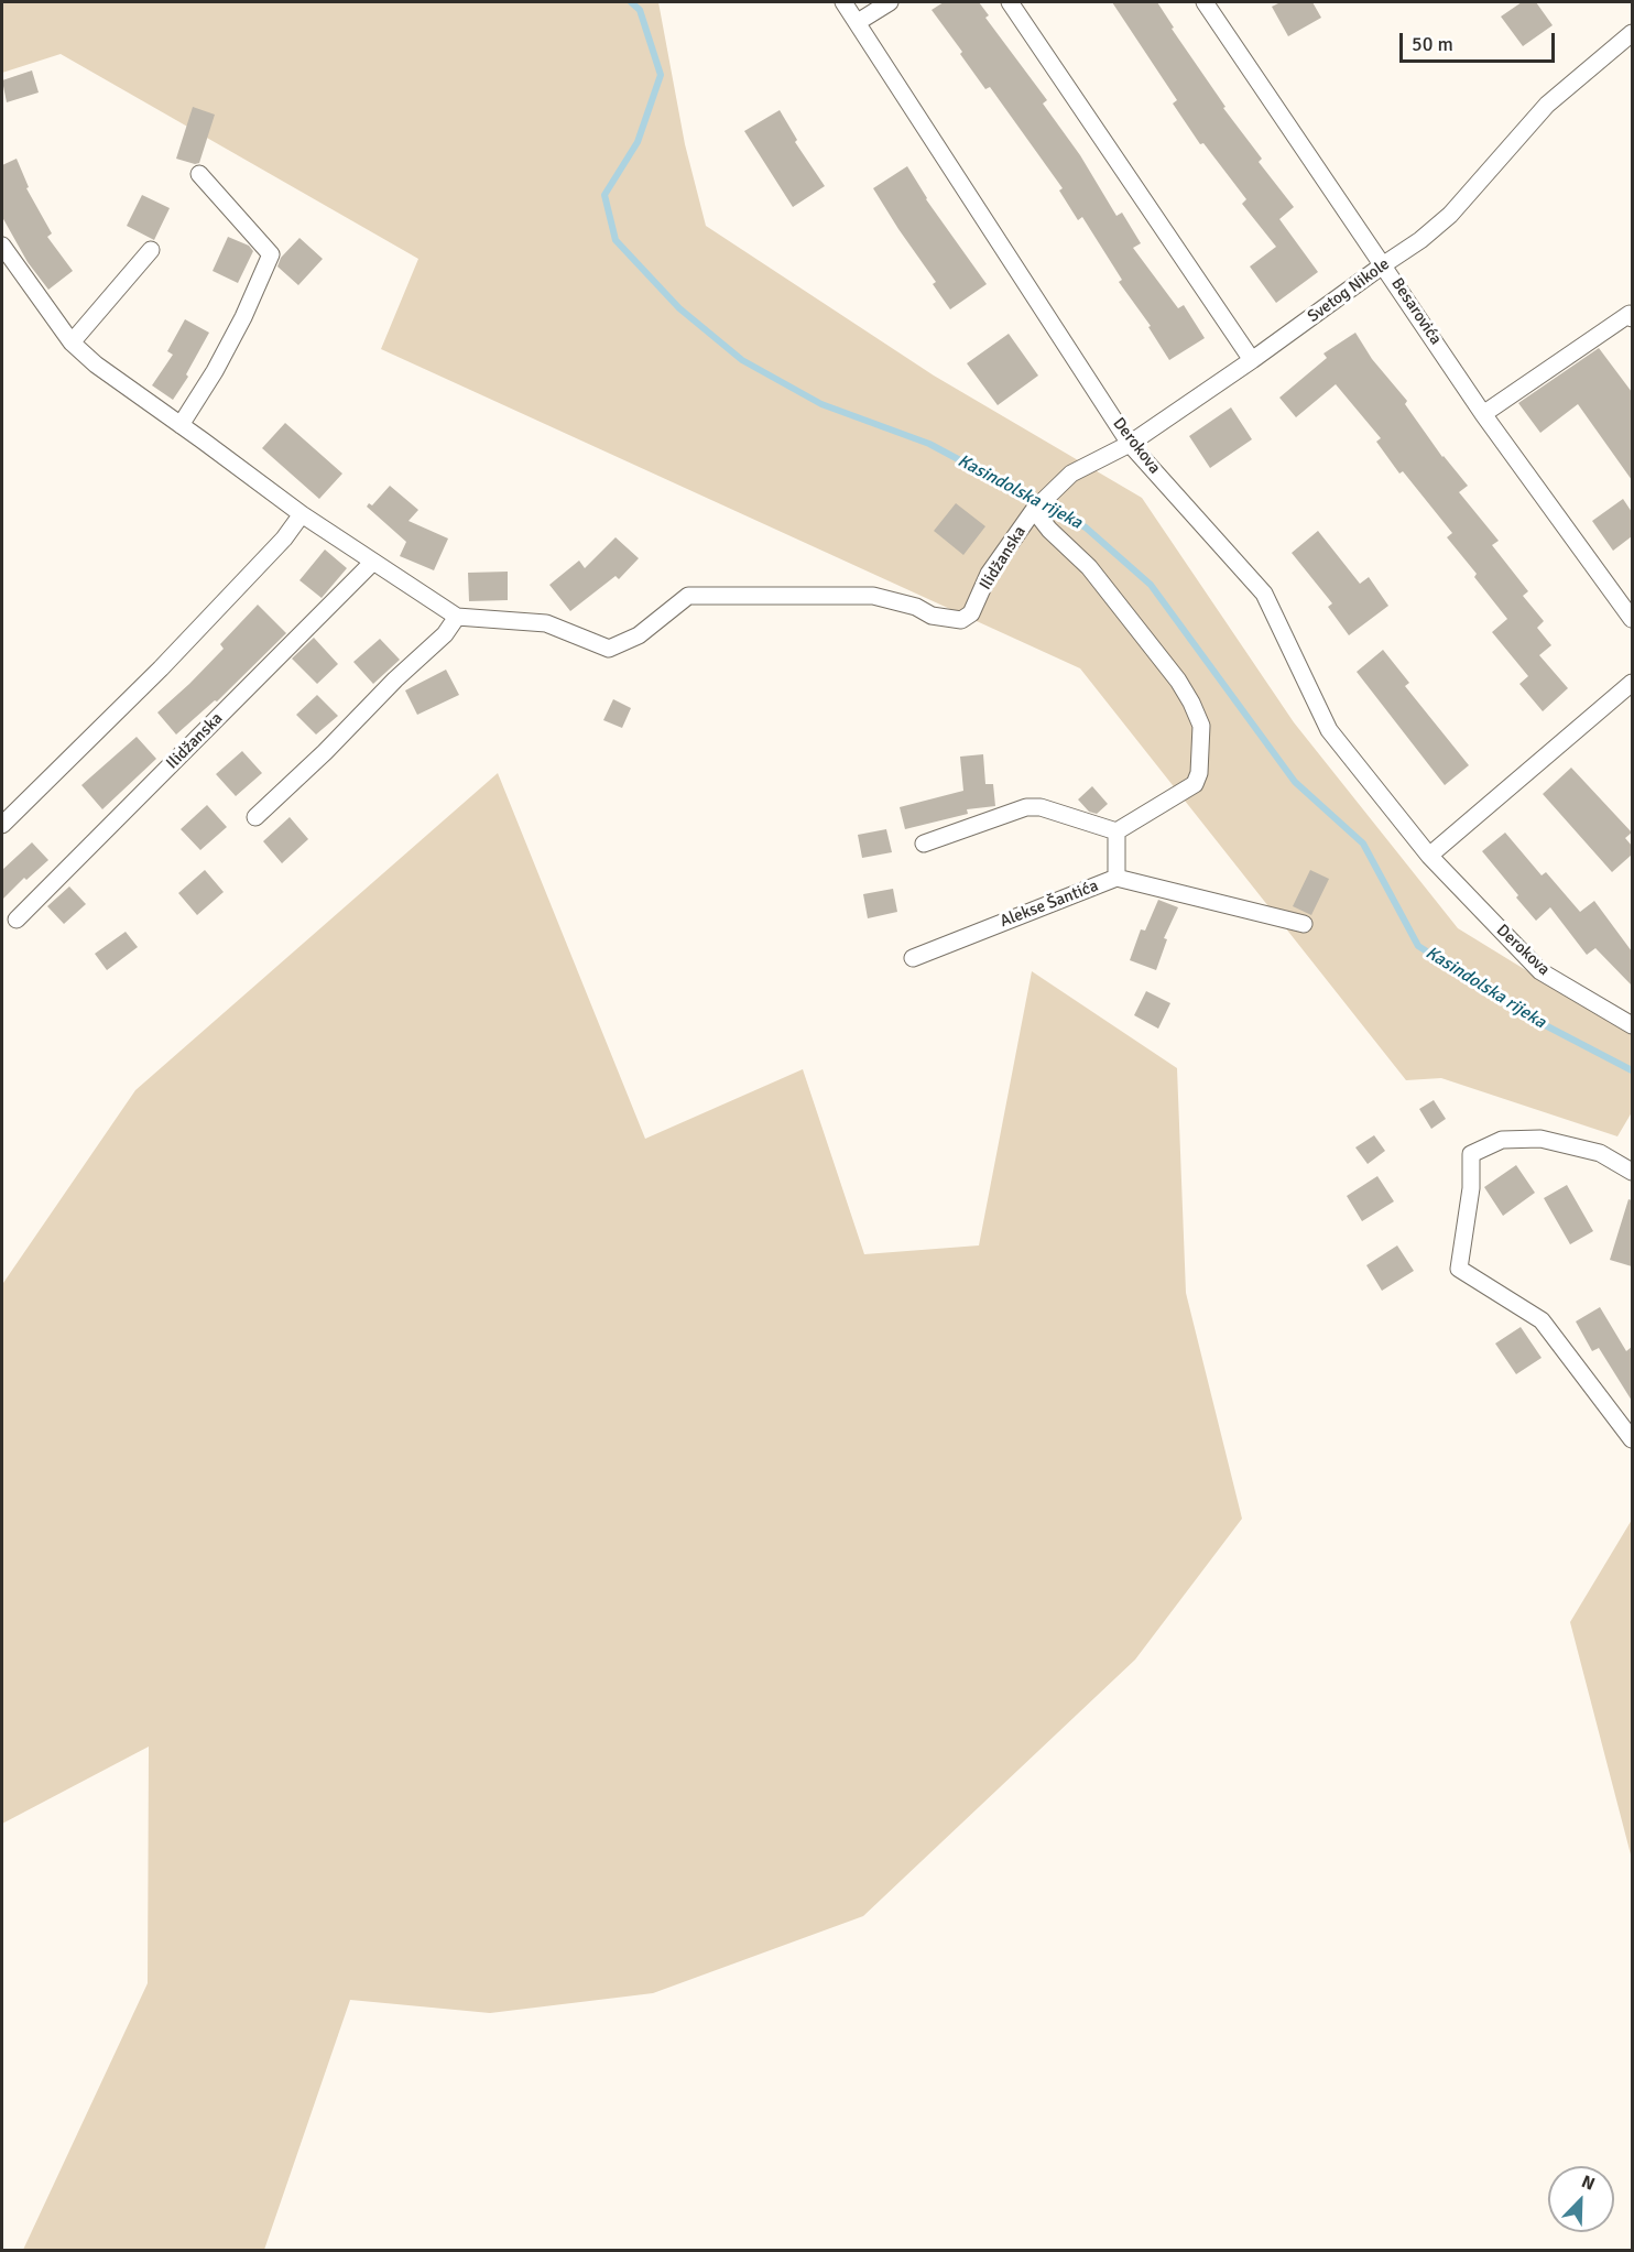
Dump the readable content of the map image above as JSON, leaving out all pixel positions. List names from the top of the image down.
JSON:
{
  "streets": {
    "street": [
      "Svetog Nikole",
      "Besarovića",
      "Derokova",
      "Ilidžanska",
      "Alekse Šantića"
    ]
  },
  "crossings": [
    ["Svetog Nikole", "Besarovića"],
    ["Svetog Nikole", "Derokova"],
    ["Svetog Nikole", "Ilidžanska"]
  ],
  "water": ["Kasindolska rijeka"],
  "scale_bar": "50 m",
  "north": "top right"
}
